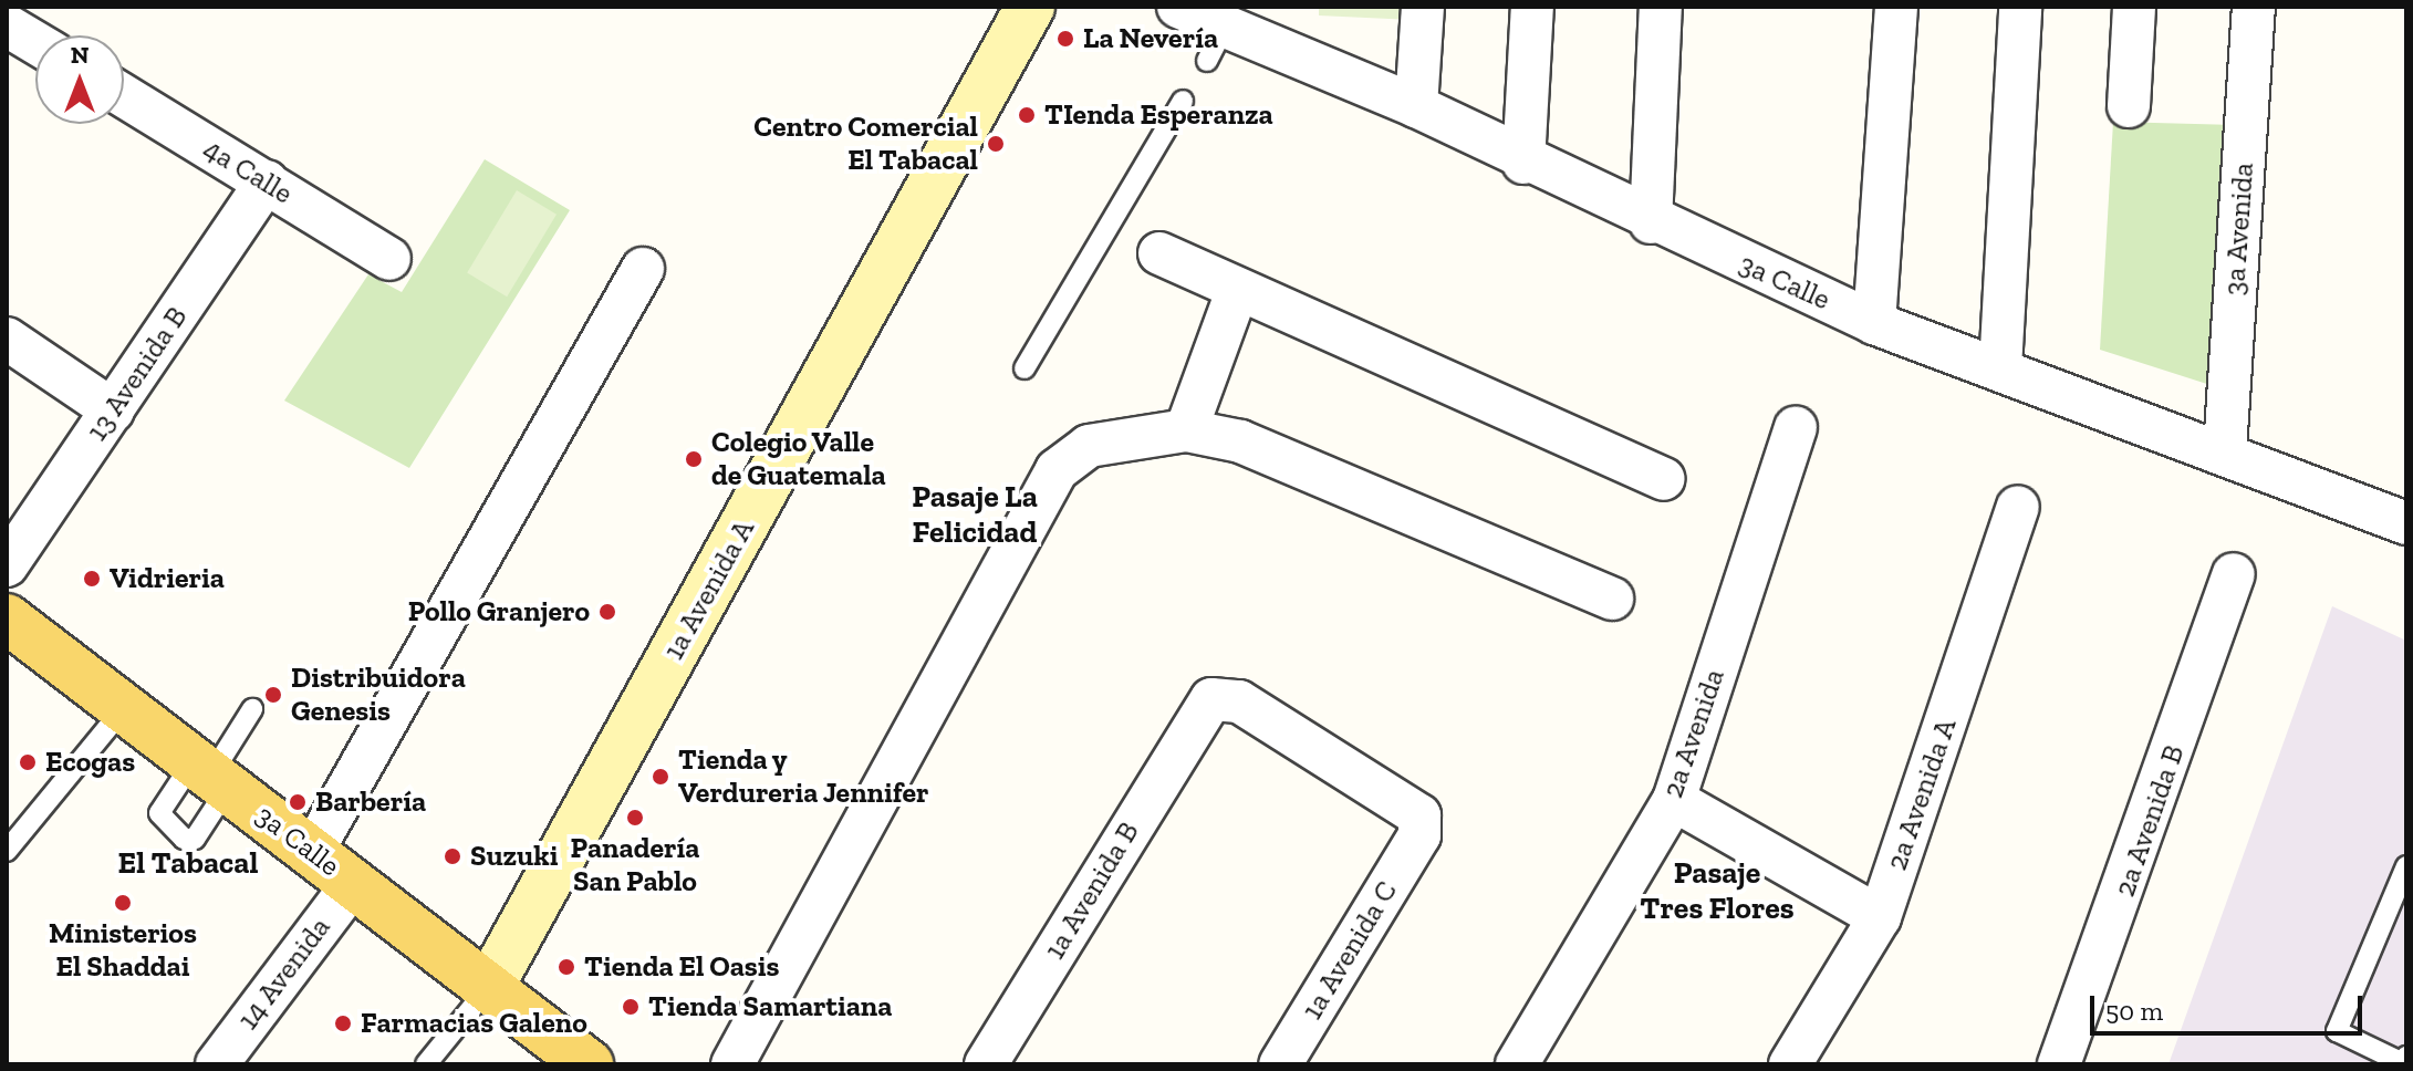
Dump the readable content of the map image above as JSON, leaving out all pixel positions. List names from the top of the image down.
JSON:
{
  "streets": {
    "main road": ["3a Calle"],
    "street": [
      "4a Calle",
      "3a Avenida",
      "13 Avenida B",
      "1a Avenida A",
      "2a Avenida",
      "2a Avenida A",
      "2a Avenida B",
      "1a Avenida B",
      "1a Avenida C",
      "14 Avenida"
    ]
  },
  "crossings": [
    ["4a Calle", "13 Avenida B"],
    ["3a Avenida", "3a Calle"],
    ["3a Calle", "1a Avenida A"],
    ["3a Calle", "14 Avenida"],
    ["1a Avenida B", "1a Avenida C"]
  ],
  "districts": ["Pasaje La Felicidad", "El Tabacal", "Pasaje Tres Flores"],
  "places": [
    "La Nevería",
    "TIenda Esperanza",
    "Centro Comercial El Tabacal",
    "Colegio Valle de Guatemala",
    "Vidrieria",
    "Pollo Granjero",
    "Distribuidora Genesis",
    "Ecogas",
    "Tienda y Verdureria Jennifer",
    "Barbería",
    "Panadería San Pablo",
    "Suzuki",
    "Ministerios El Shaddai",
    "Tienda El Oasis",
    "Tienda Samartiana",
    "Farmacias Galeno"
  ],
  "scale_bar": "50 m",
  "north": "top"
}
